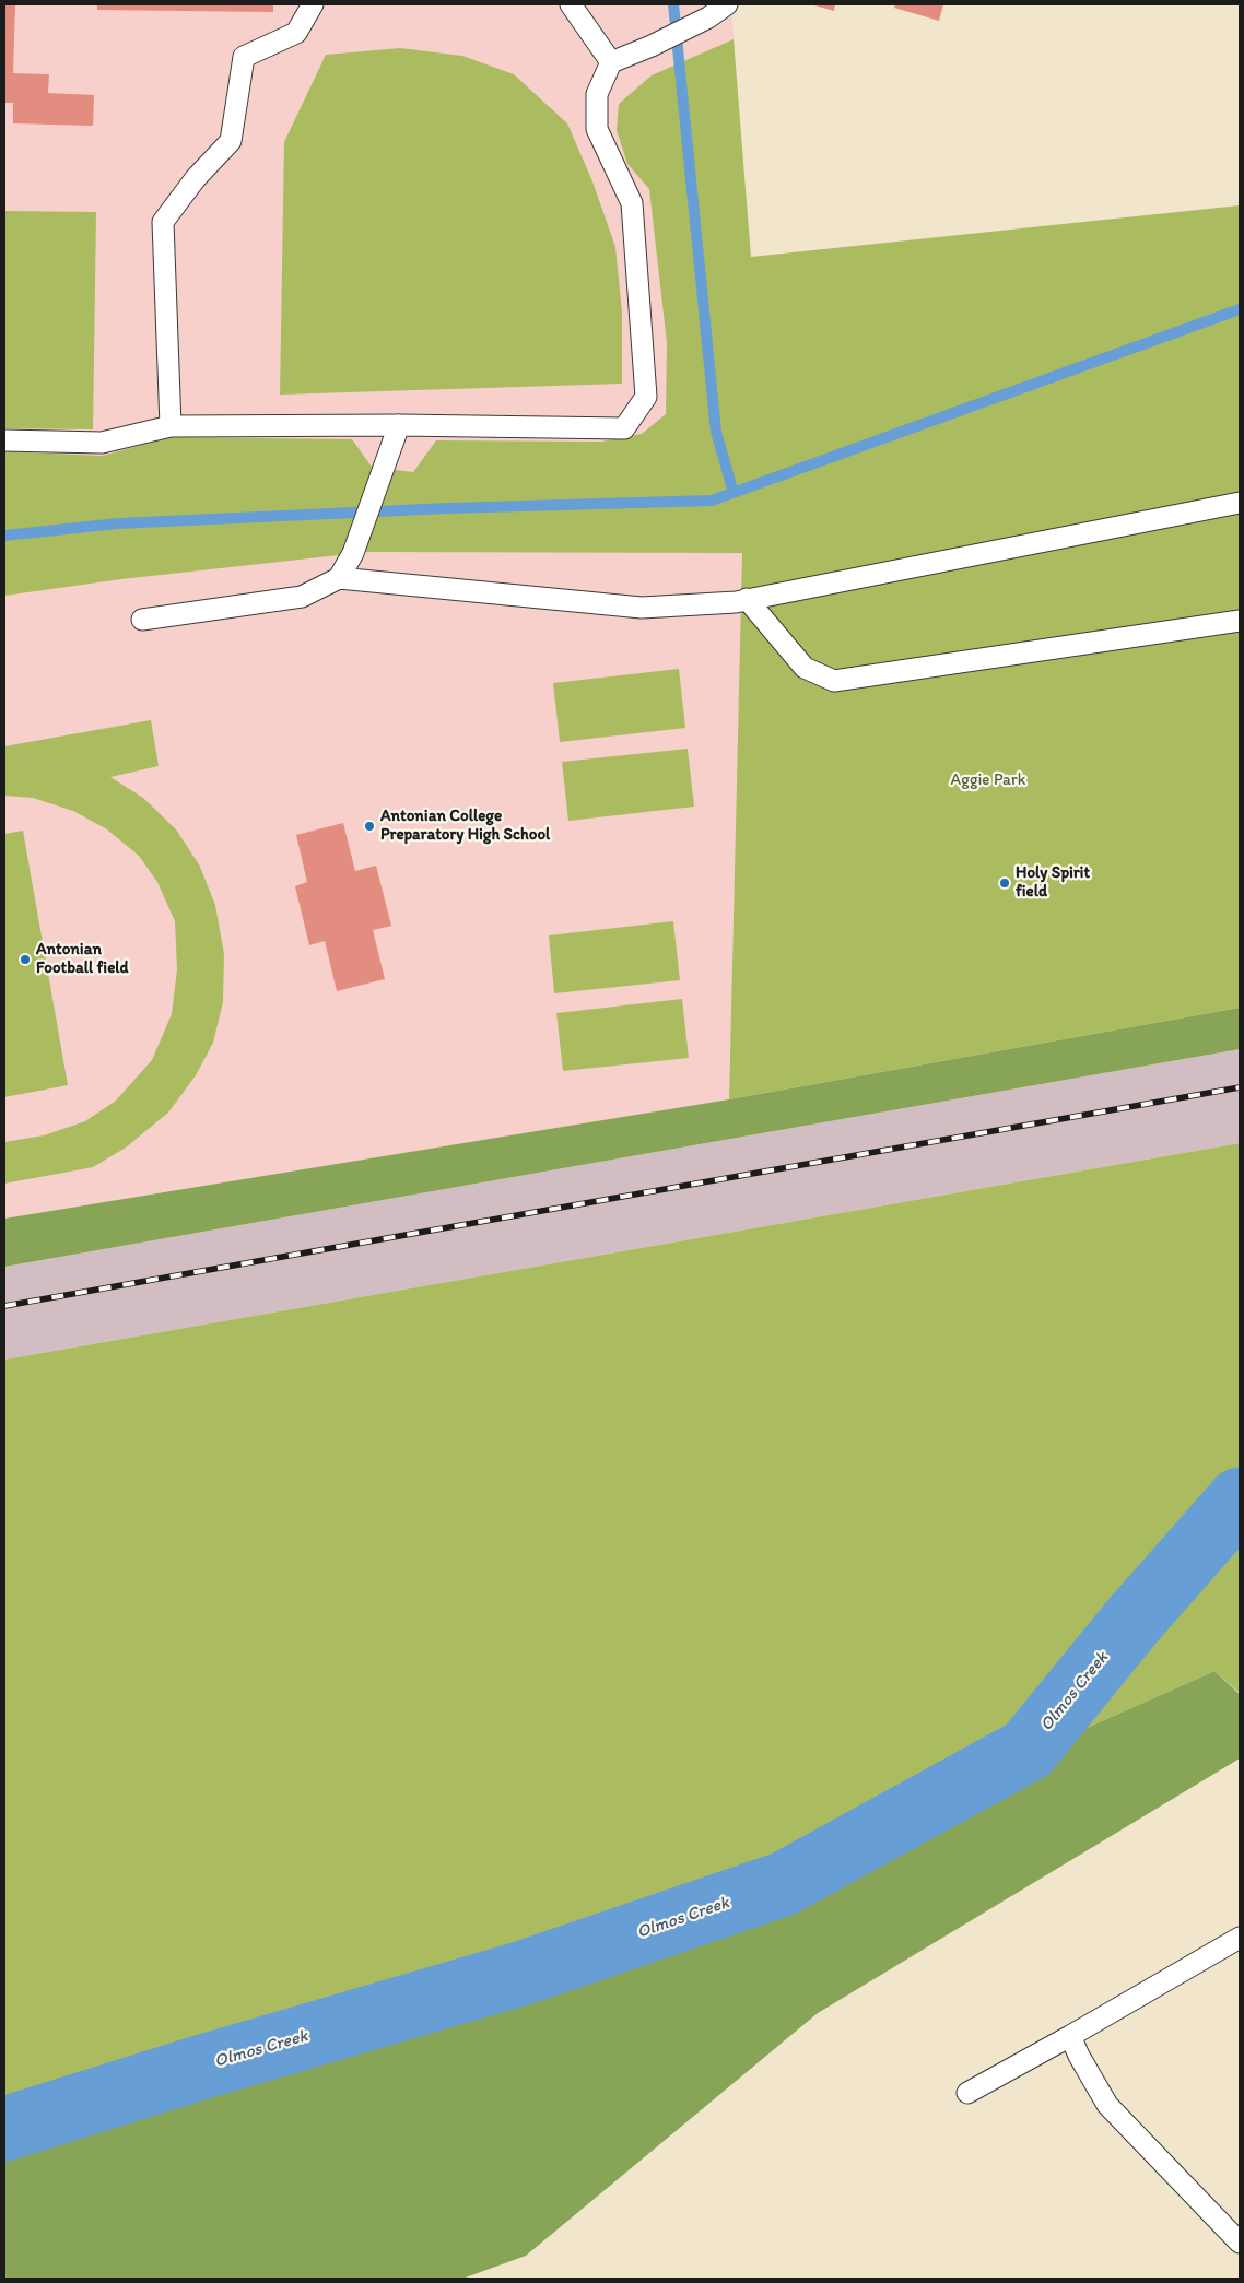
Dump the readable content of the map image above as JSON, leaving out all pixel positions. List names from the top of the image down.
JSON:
{
  "water": ["Olmos Creek"],
  "parks": ["Aggie Park"],
  "places": ["Antonian College Preparatory High School", "Holy Spirit field", "Antonian Football field"]
}
